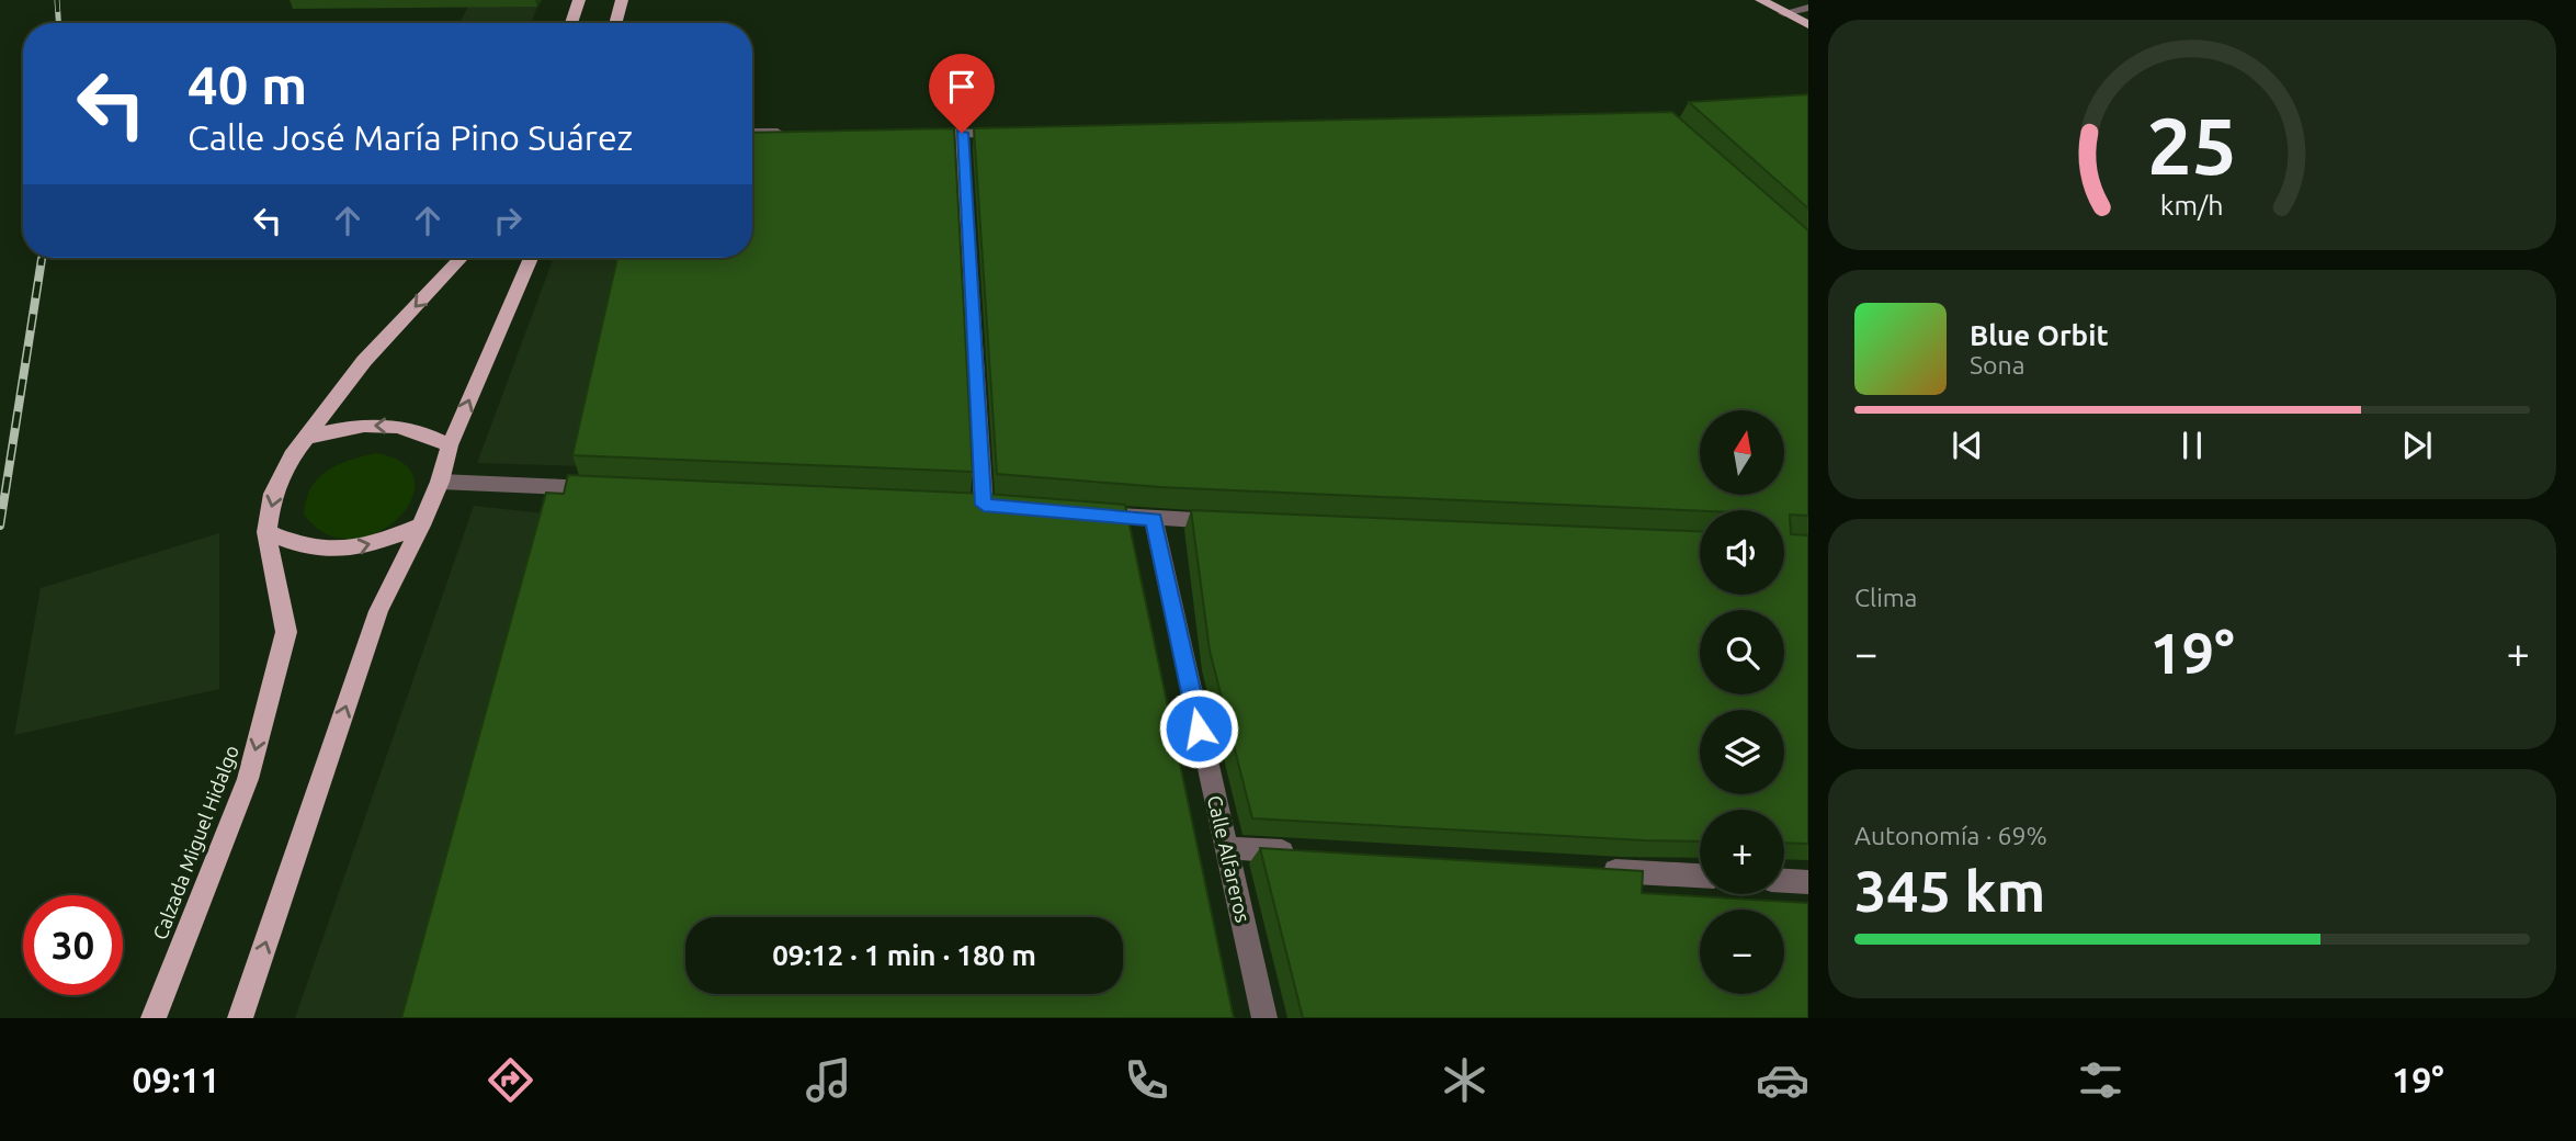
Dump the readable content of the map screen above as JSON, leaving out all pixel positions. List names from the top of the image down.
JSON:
{
  "streets": {
    "main road": ["Calzada Miguel Hidalgo"],
    "street": ["Calle Alfareros"]
  },
  "north": "top",
  "page": {
    "turn": ["40 m", "Calle José María Pino Suárez"],
    "song": ["Blue Orbit", "Sona"],
    "map_buttons": ["+", "−"],
    "tile": [
      "Clima",
      ["Autonomía · 69%", "345 km"]
    ],
    "heat": ["−", "19°", "+"],
    "limit": "30",
    "trip": "09:12 · 1 min · 180 m",
    "tabs": ["09:11", "19°"],
    "gauge": ["25", "km/h"]
  }
}
